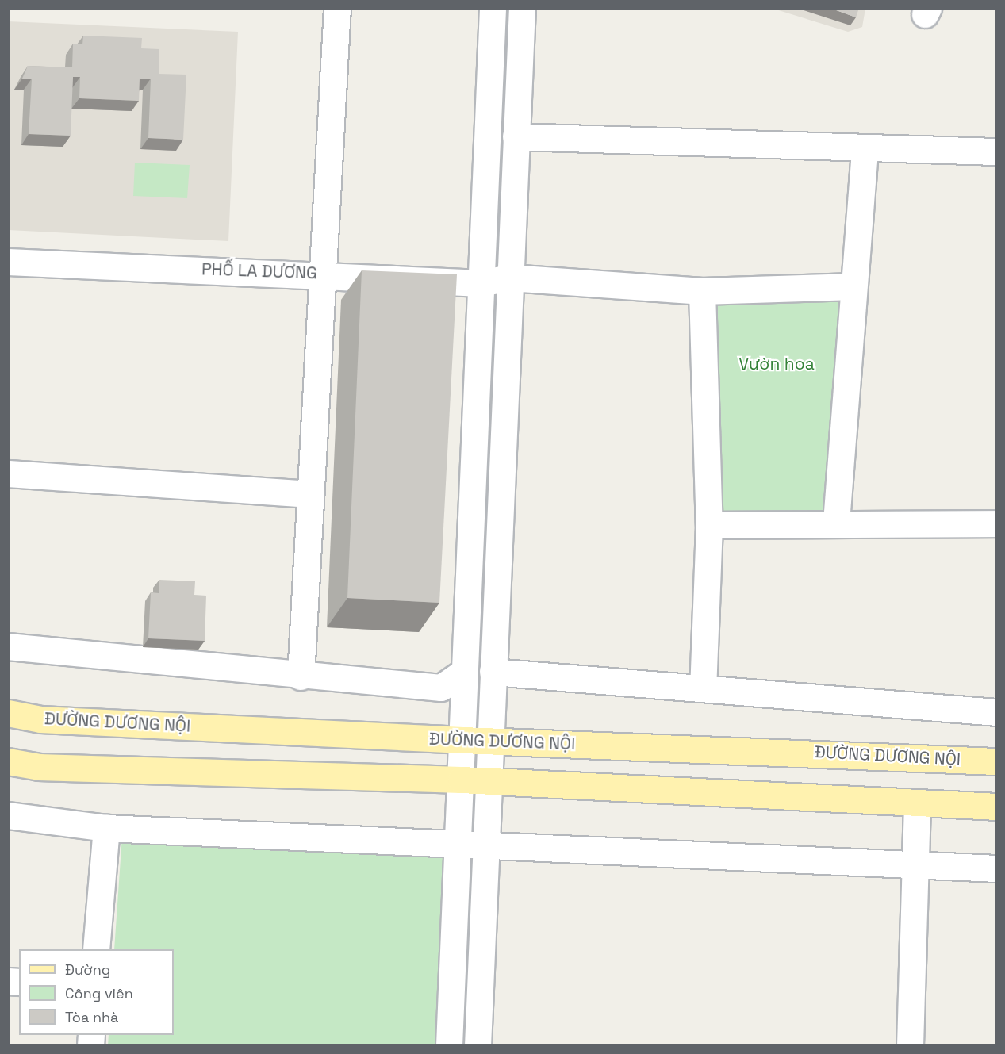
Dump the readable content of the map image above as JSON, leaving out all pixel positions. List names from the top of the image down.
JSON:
{
  "streets": {
    "main road": ["ĐƯỜNG DƯƠNG NỘI"],
    "street": ["PHỐ LA DƯƠNG"]
  },
  "parks": ["Vườn hoa"],
  "legend": ["Đường", "Công viên", "Tòa nhà"]
}
